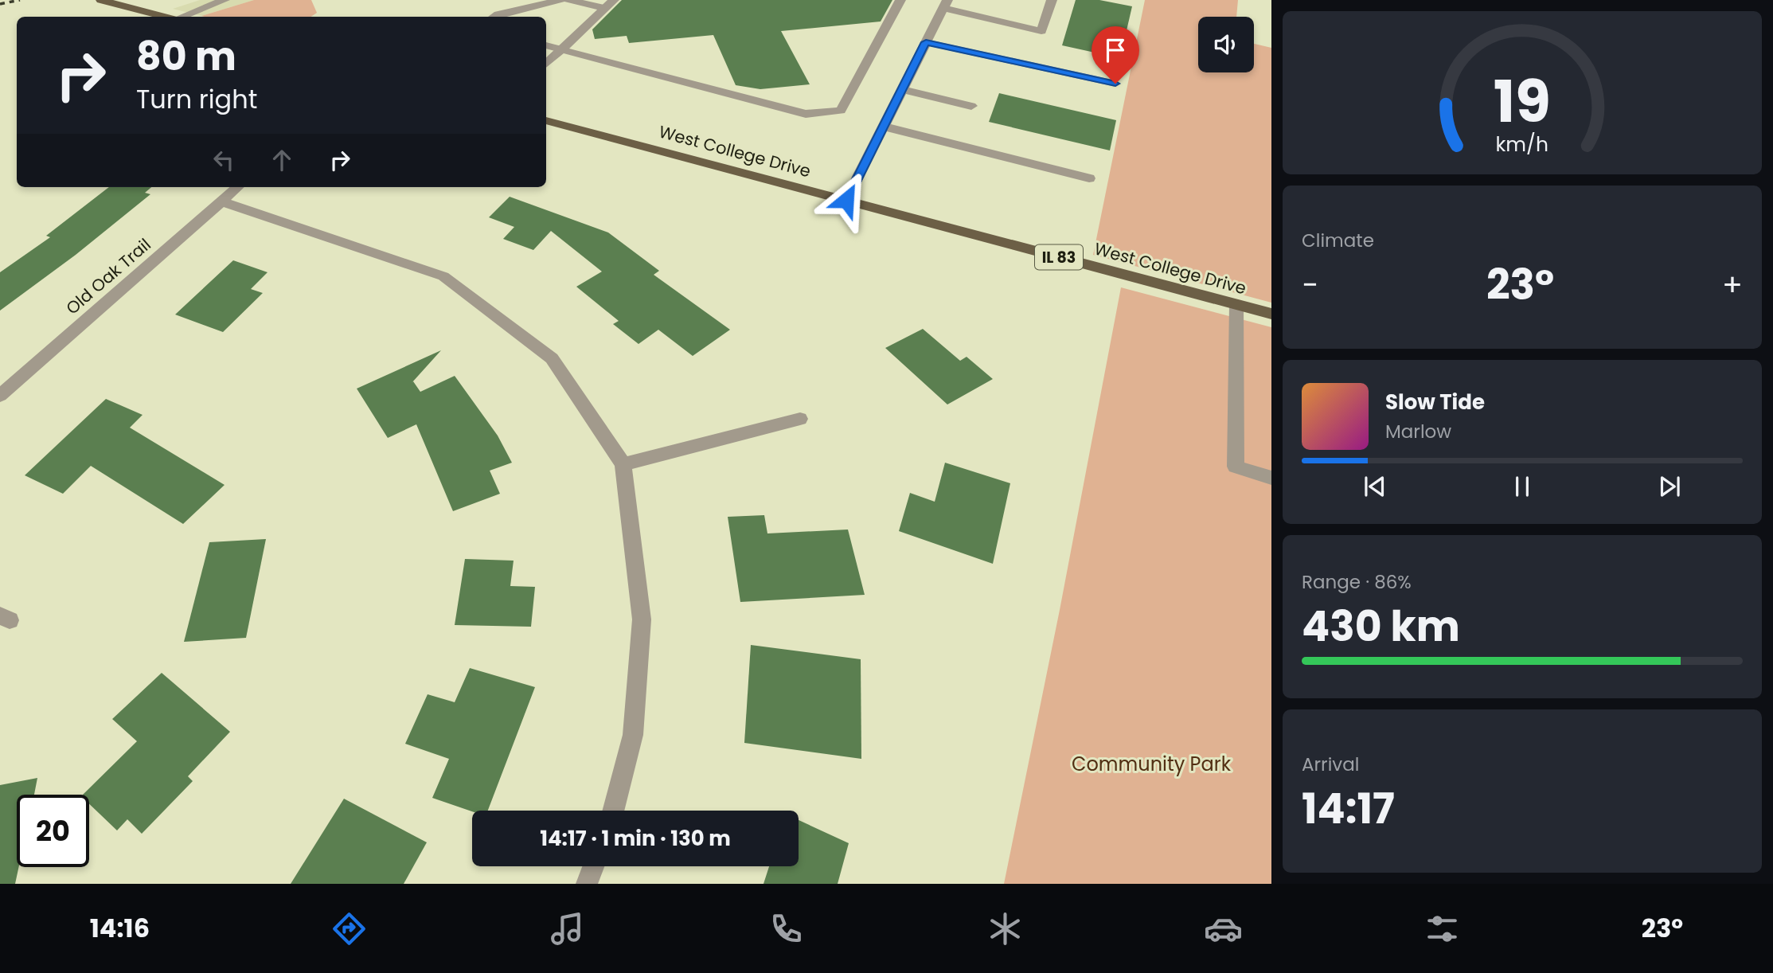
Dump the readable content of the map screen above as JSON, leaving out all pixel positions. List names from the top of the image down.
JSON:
{
  "streets": {
    "main road": ["West College Drive", "IL 83"],
    "street": ["Old Oak Trail"]
  },
  "parks": ["Community Park"],
  "page": {
    "turn": ["80 m", "Turn right"],
    "tile": [
      "Climate",
      ["Range · 86%", "430 km"],
      ["Arrival", "14:17"]
    ],
    "heat": ["−", "23°", "+"],
    "song": ["Slow Tide", "Marlow"],
    "limit": "20",
    "trip": "14:17 · 1 min · 130 m",
    "tabs": ["14:16", "23°"],
    "gauge": ["19", "km/h"]
  }
}
